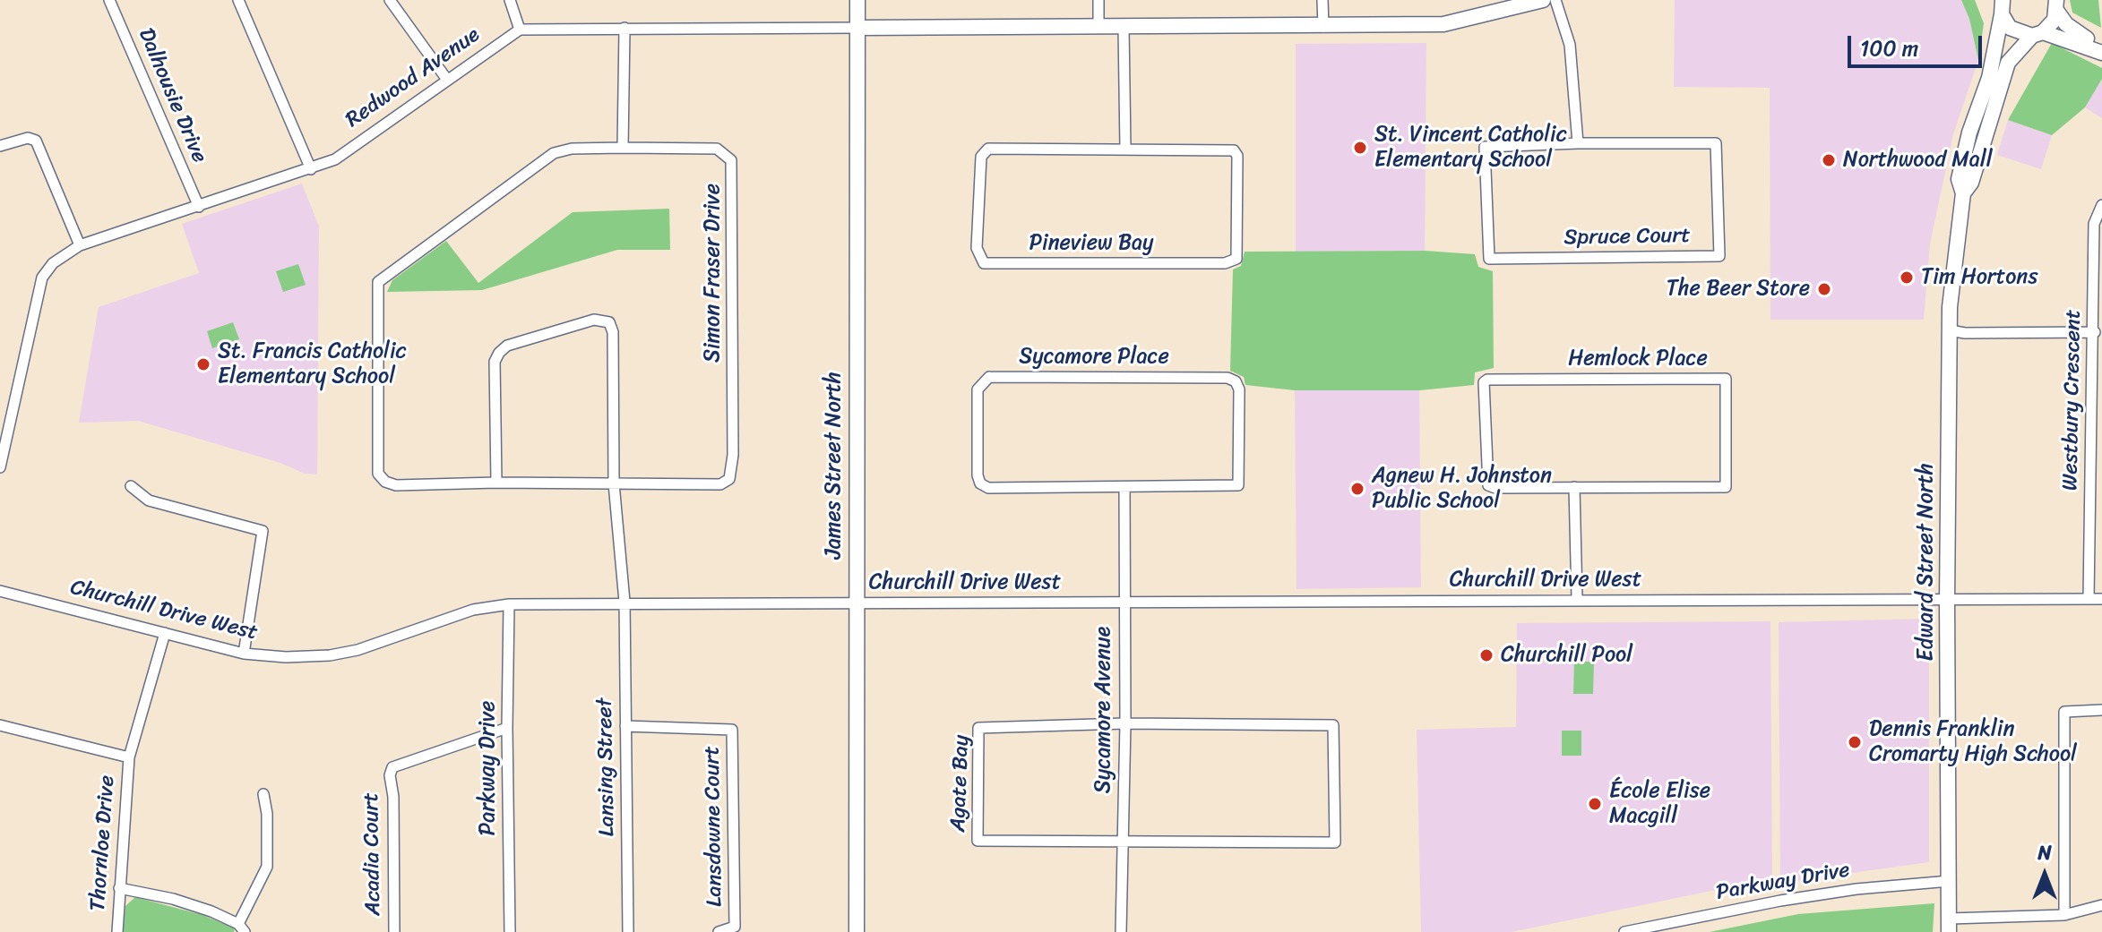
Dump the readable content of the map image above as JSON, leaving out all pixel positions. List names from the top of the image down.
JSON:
{
  "streets": {
    "street": [
      "Redwood Avenue",
      "Dalhousie Drive",
      "Spruce Court",
      "Pineview Bay",
      "Simon Fraser Drive",
      "Sycamore Place",
      "Hemlock Place",
      "Westbury Crescent",
      "James Street North",
      "Edward Street North",
      "Churchill Drive West",
      "Sycamore Avenue",
      "Lansing Street",
      "Parkway Drive",
      "Agate Bay",
      "Lansdowne Court",
      "Thornloe Drive",
      "Acadia Court"
    ]
  },
  "crossings": [
    ["Redwood Avenue", "Dalhousie Drive"],
    ["Simon Fraser Drive", "Lansing Street"],
    ["Sycamore Place", "Sycamore Avenue"],
    ["Westbury Crescent", "Churchill Drive West"],
    ["James Street North", "Churchill Drive West"],
    ["Edward Street North", "Churchill Drive West"],
    ["Edward Street North", "Parkway Drive"],
    ["Churchill Drive West", "Sycamore Avenue"],
    ["Churchill Drive West", "Lansing Street"],
    ["Churchill Drive West", "Parkway Drive"],
    ["Churchill Drive West", "Thornloe Drive"],
    ["Sycamore Avenue", "Agate Bay"],
    ["Lansing Street", "Lansdowne Court"],
    ["Parkway Drive", "Acadia Court"]
  ],
  "places": [
    "St. Vincent Catholic Elementary School",
    "Northwood Mall",
    "Tim Hortons",
    "The Beer Store",
    "St. Francis Catholic Elementary School",
    "Agnew H. Johnston Public School",
    "Churchill Pool",
    "Dennis Franklin Cromarty High School",
    "École Elise Macgill"
  ],
  "scale_bar": "100 m",
  "north": "top"
}
